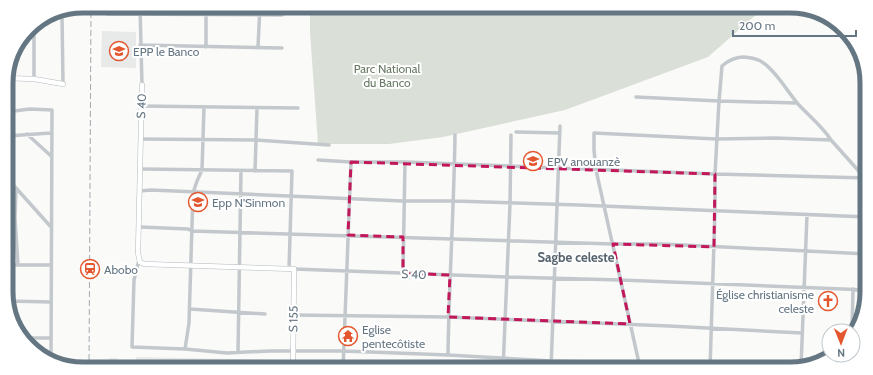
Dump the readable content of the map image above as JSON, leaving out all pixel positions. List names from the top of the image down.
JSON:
{
  "streets": {
    "street": ["S 40", "S 155"]
  },
  "crossings": [
    ["S 40", "S 155"]
  ],
  "districts": ["Sagbe celeste"],
  "parks": ["Parc National du Banco"],
  "places": {
    "school or university": ["EPP le Banco", "EPV anouanzè", "Epp N'Sinmon"],
    "station": ["Abobo"],
    "church": ["Église christianisme celeste"],
    "temple": ["Eglise pentecôtiste"]
  },
  "scale_bar": "200 m",
  "north": "bottom"
}
